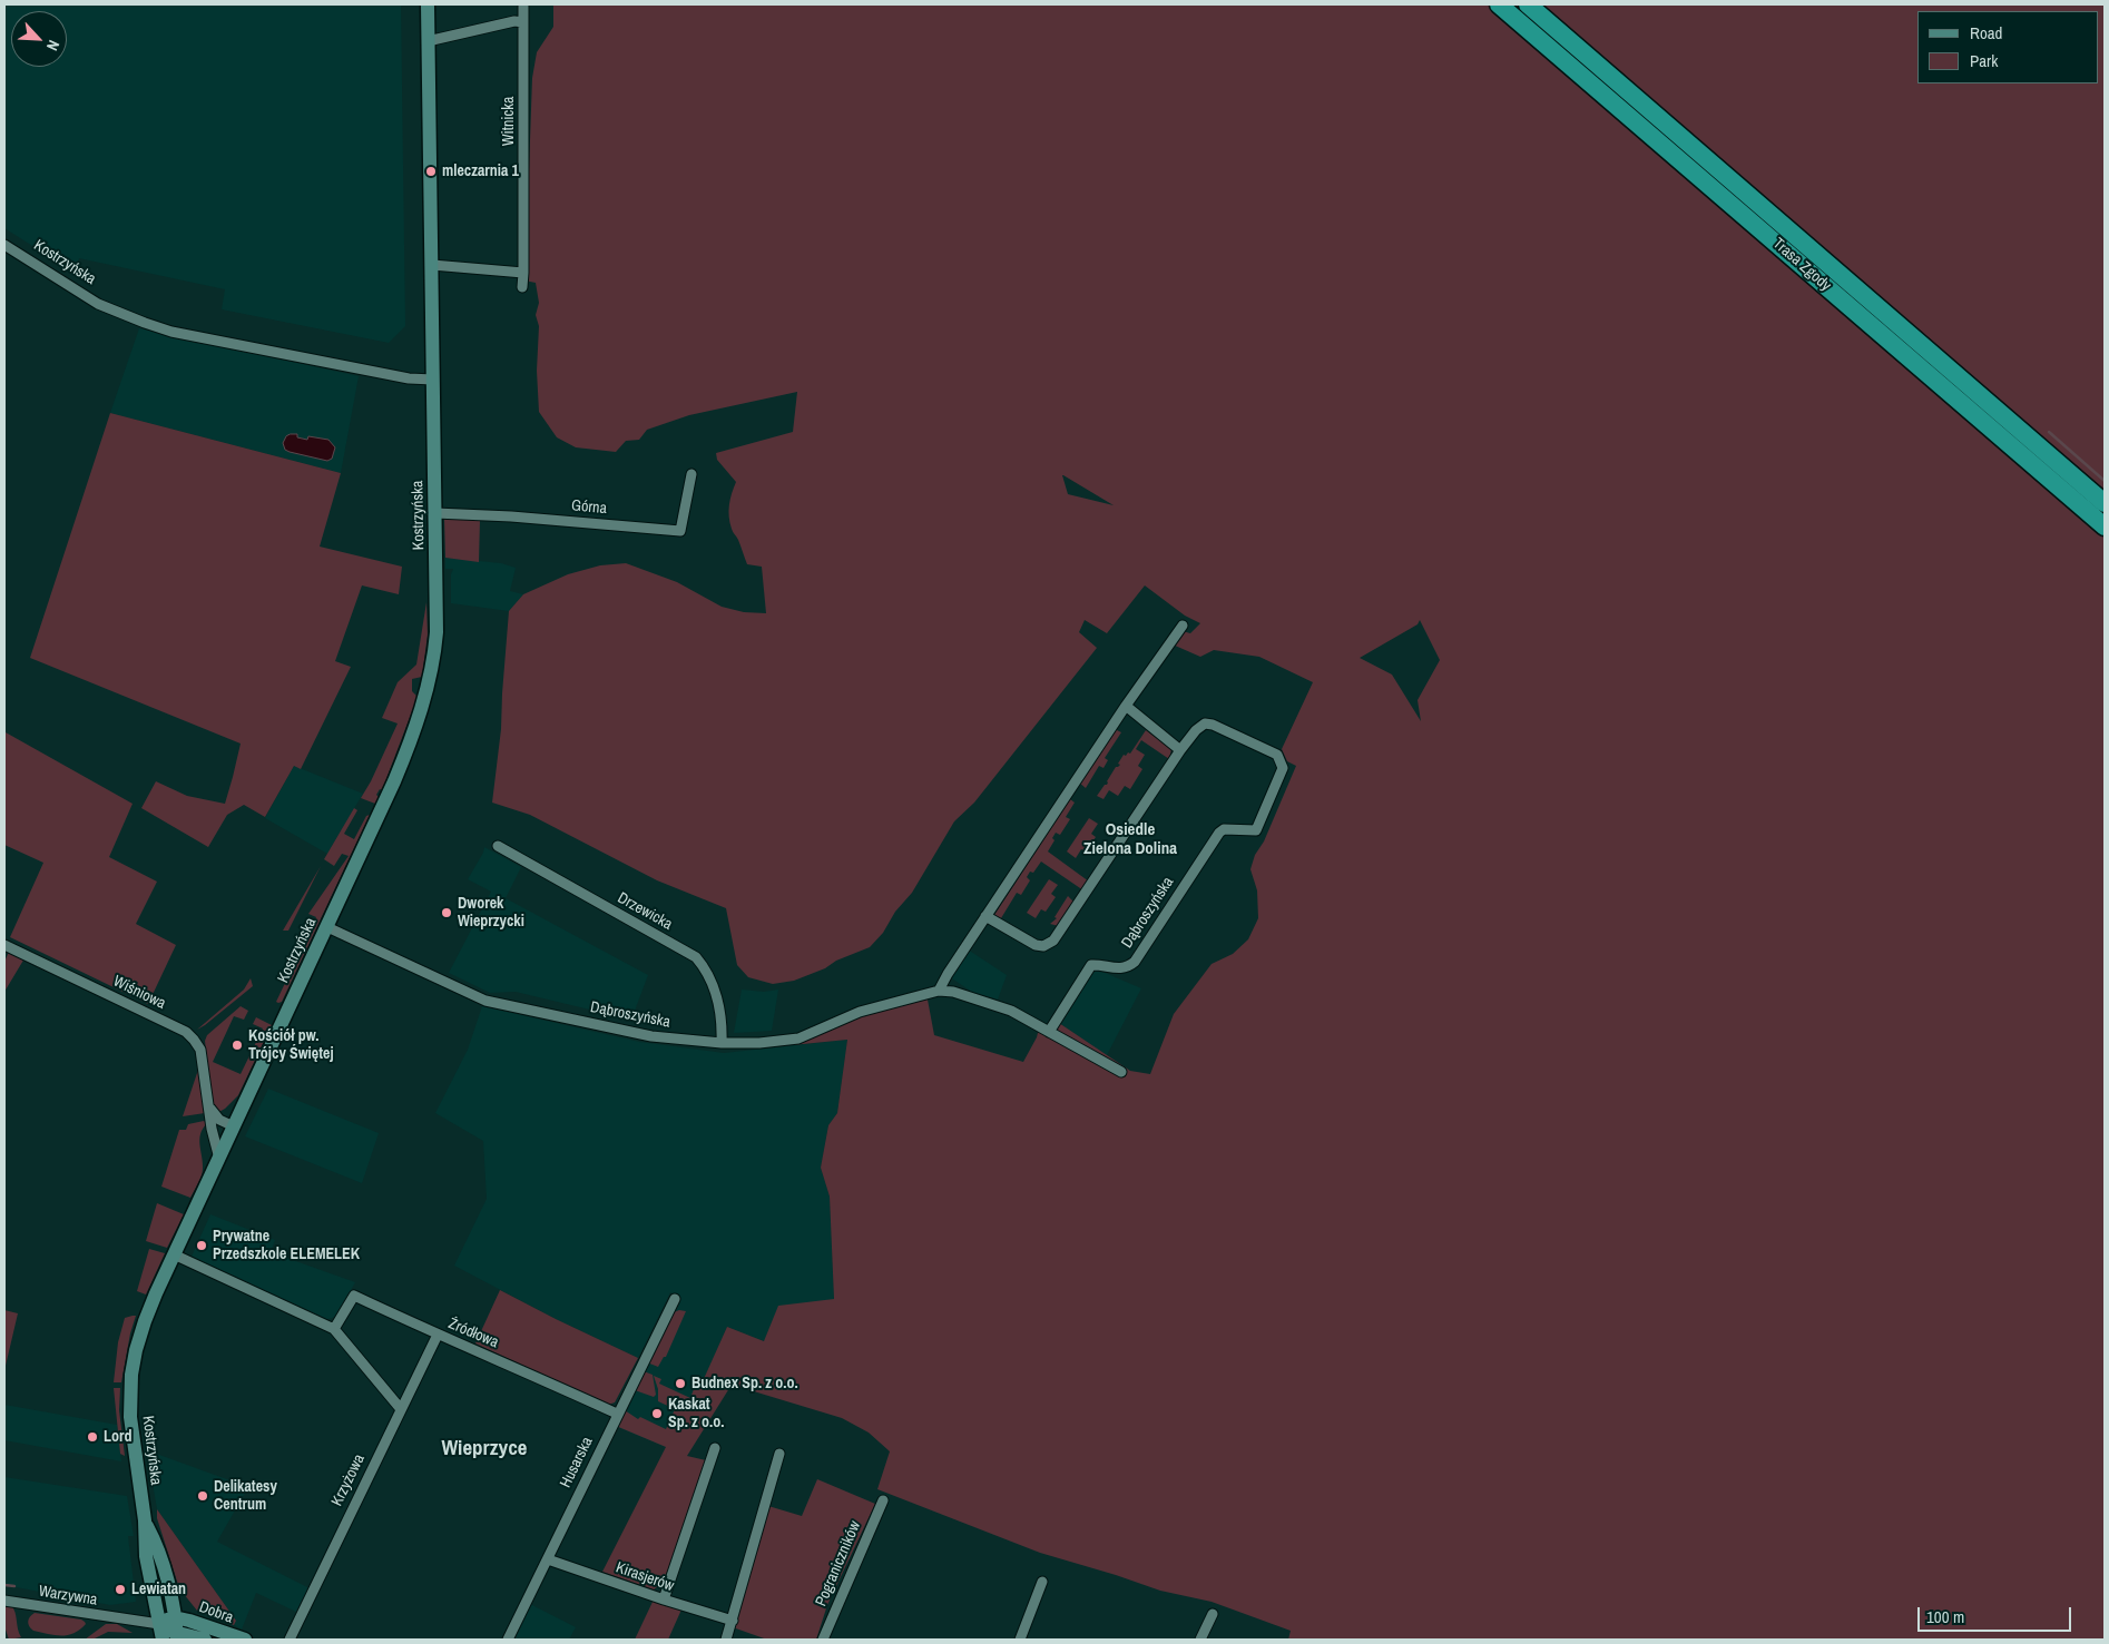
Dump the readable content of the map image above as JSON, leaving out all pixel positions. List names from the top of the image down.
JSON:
{
  "streets": {
    "highway": ["Trasa Zgody"],
    "main road": ["Kostrzyńska", "Dobra"],
    "street": [
      "Witnicka",
      "Górna",
      "Drzewicka",
      "Dąbroszyńska",
      "Wiśniowa",
      "Źródłowa",
      "Husarska",
      "Krzyżowa",
      "Pograniczników",
      "Kirasjerów",
      "Warzywna"
    ]
  },
  "crossings": [
    ["Kostrzyńska", "Górna"],
    ["Kostrzyńska", "Dąbroszyńska"],
    ["Kostrzyńska", "Wiśniowa"],
    ["Kostrzyńska", "Warzywna"],
    ["Kostrzyńska", "Dobra"],
    ["Drzewicka", "Dąbroszyńska"],
    ["Źródłowa", "Husarska"],
    ["Źródłowa", "Krzyżowa"],
    ["Husarska", "Kirasjerów"],
    ["Warzywna", "Dobra"]
  ],
  "districts": ["Osiedle Zielona Dolina", "Wieprzyce"],
  "places": [
    "mleczarnia 1",
    "Dworek Wieprzycki",
    "Kościół pw. Trójcy Świętej",
    "Prywatne Przedszkole ELEMELEK",
    "Budnex Sp. z o.o.",
    "Kaskat Sp. z o.o.",
    "Lord",
    "Delikatesy Centrum",
    "Lewiatan"
  ],
  "legend": ["Road", "Park"],
  "scale_bar": "100 m",
  "north": "bottom right"
}
